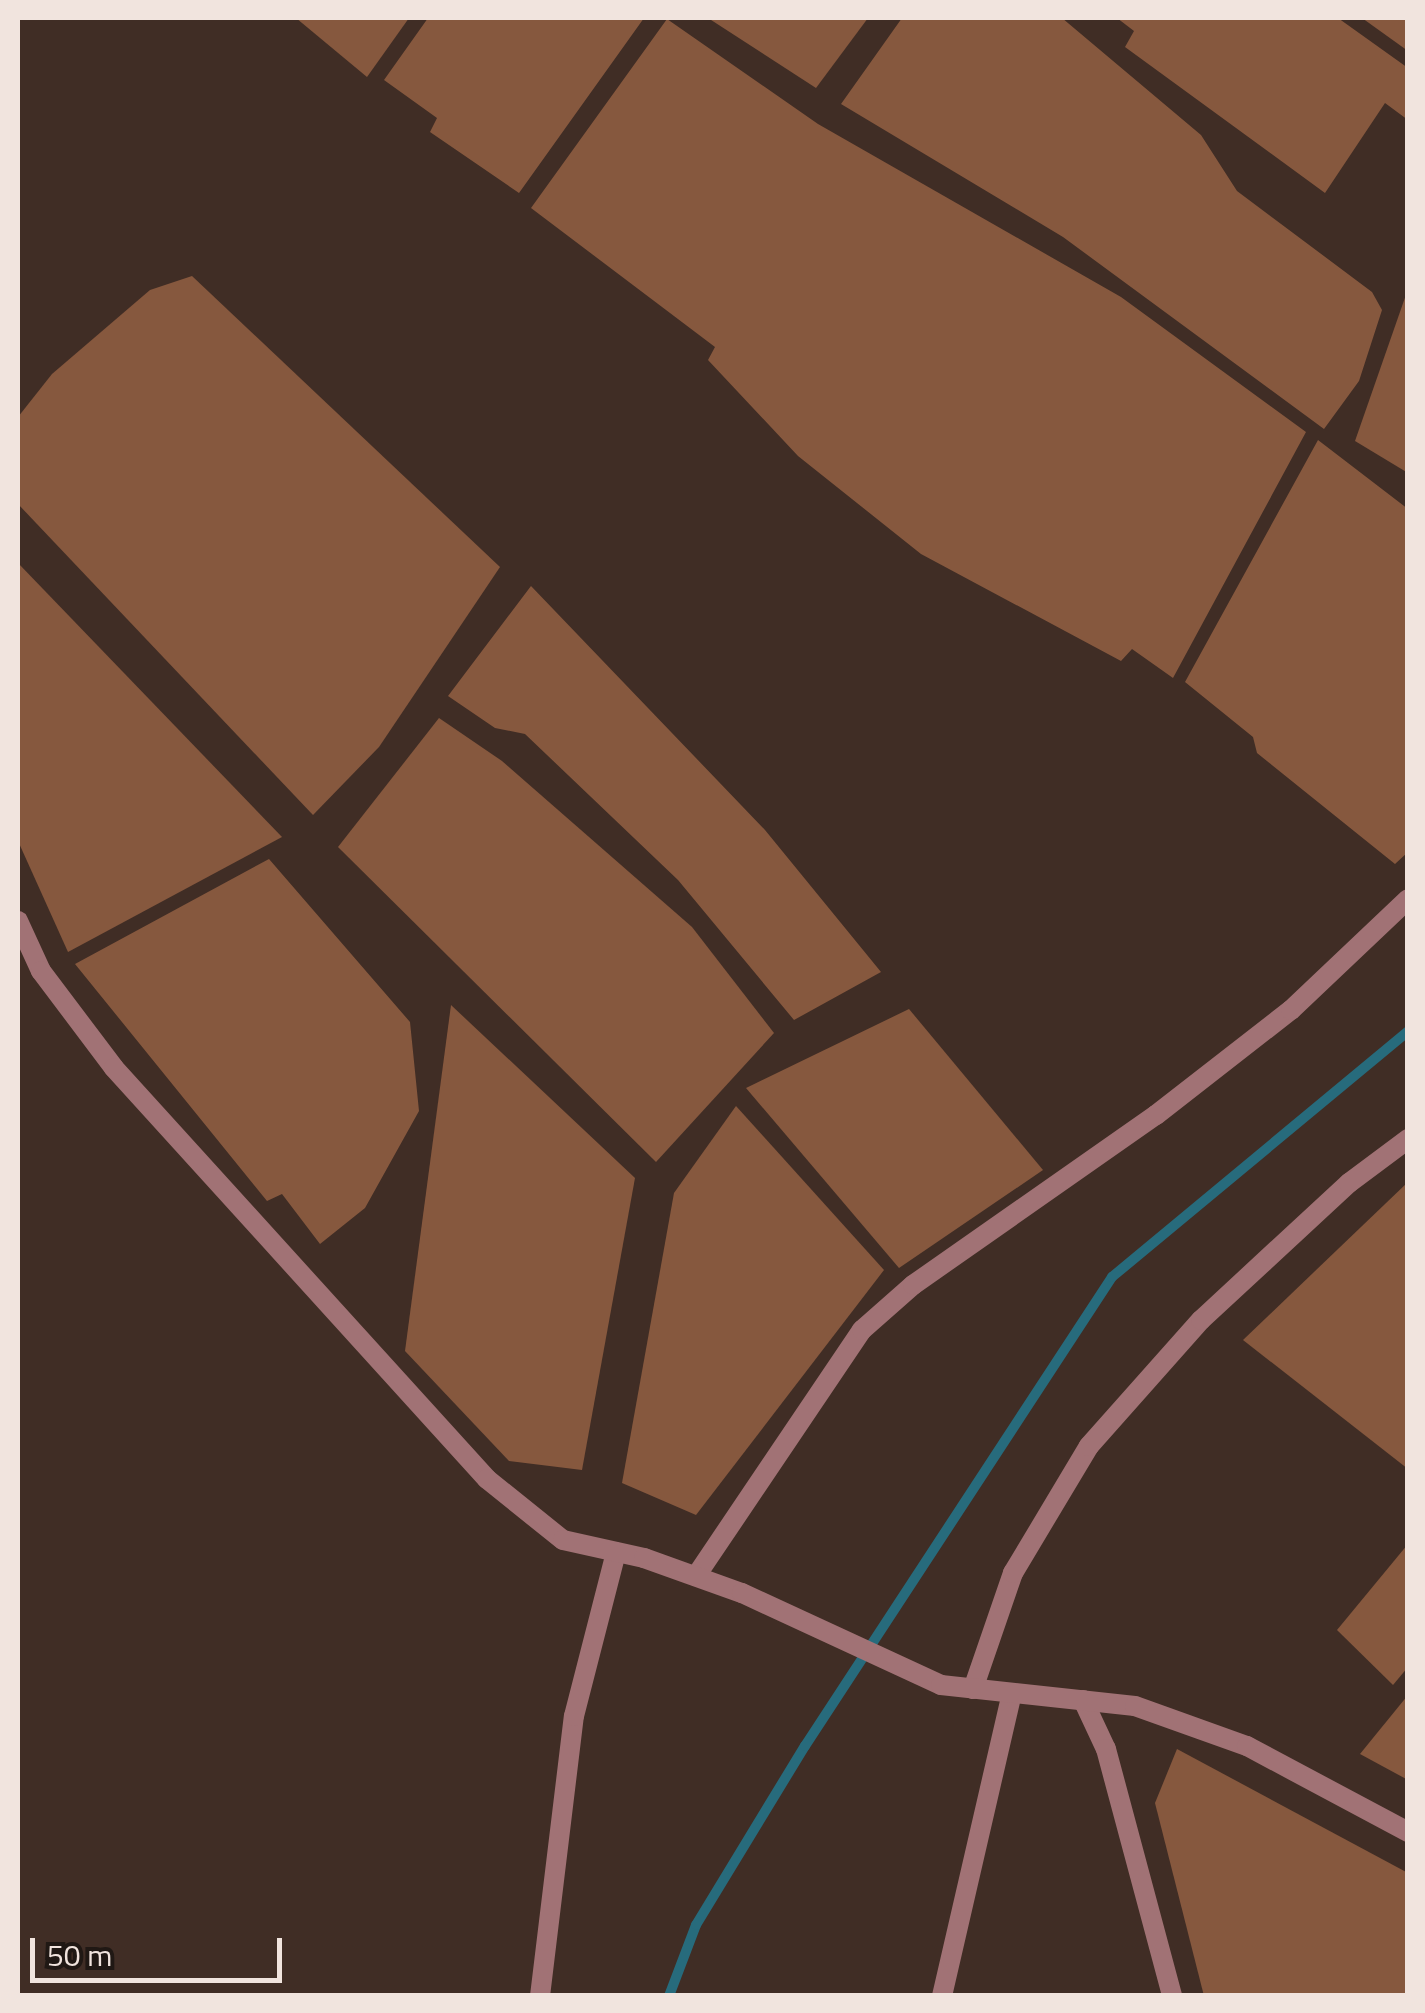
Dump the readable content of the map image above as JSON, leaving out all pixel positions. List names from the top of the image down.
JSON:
{
  "scale_bar": "50 m"
}
